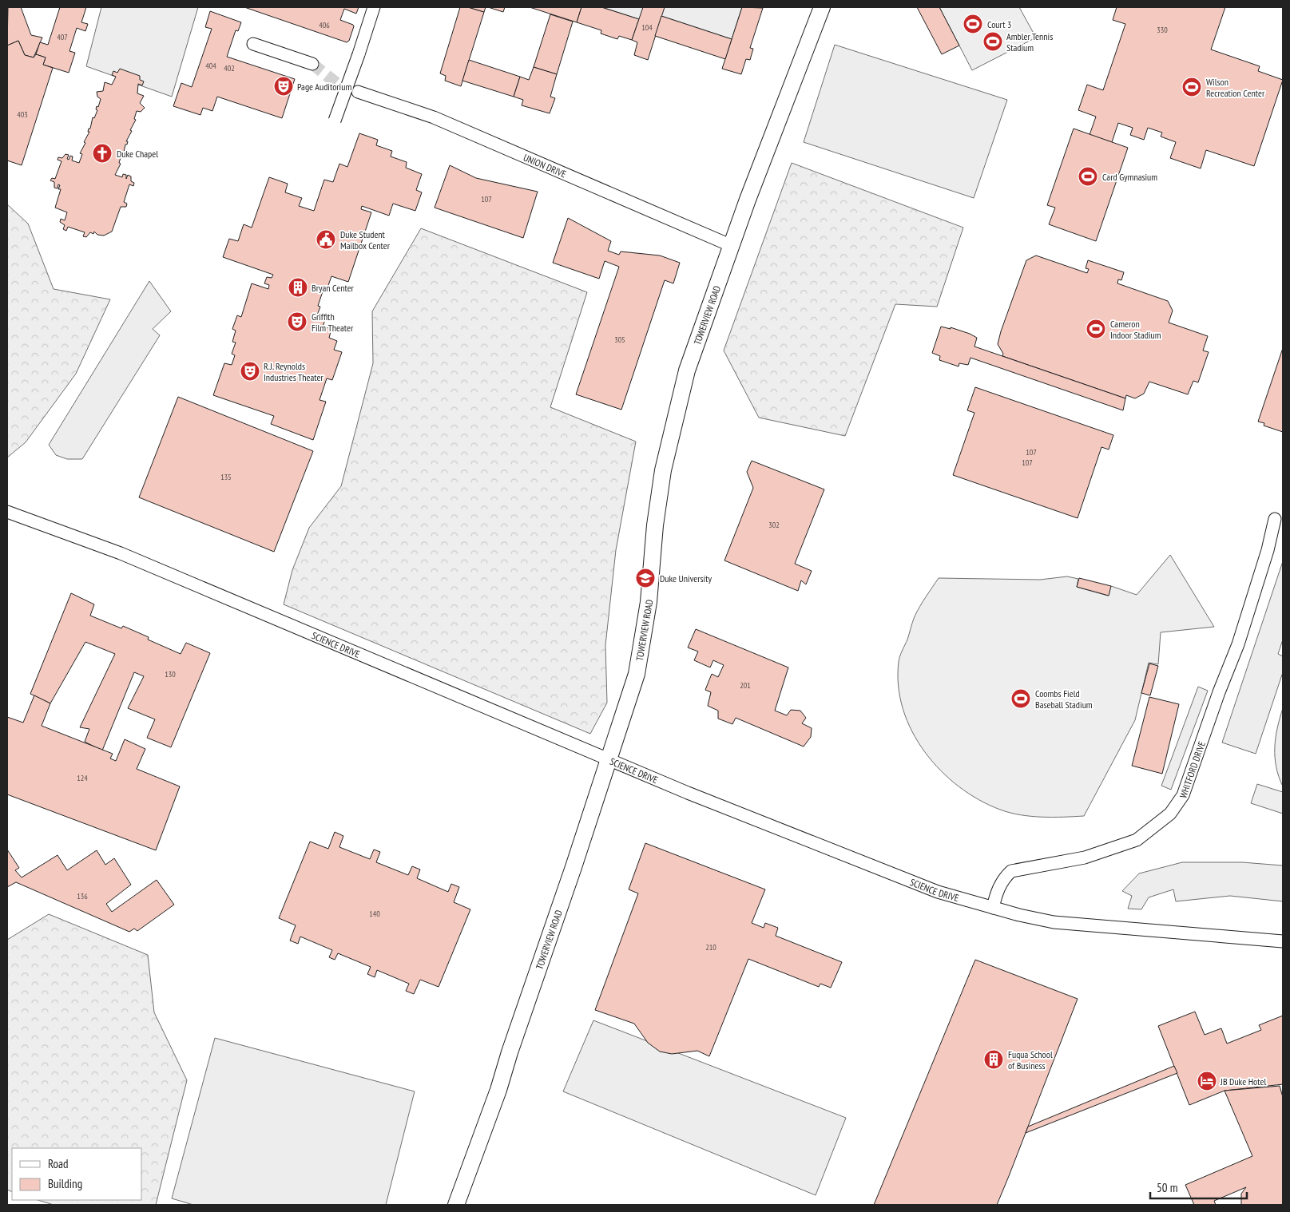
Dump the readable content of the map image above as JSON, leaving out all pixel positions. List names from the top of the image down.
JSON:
{
  "streets": {
    "street": [
      "UNION DRIVE",
      "TOWERVIEW ROAD",
      "SCIENCE DRIVE",
      "WHITFORD DRIVE"
    ]
  },
  "crossings": [
    ["UNION DRIVE", "TOWERVIEW ROAD"],
    ["TOWERVIEW ROAD", "SCIENCE DRIVE"],
    ["SCIENCE DRIVE", "WHITFORD DRIVE"]
  ],
  "places": {
    "sports": [
      "Court 3",
      "Ambler Tennis Stadium",
      "Wilson Recreation Center",
      "Card Gymnasium",
      "Cameron Indoor Stadium",
      "Coombs Field Baseball Stadium"
    ],
    "theatre": ["Page Auditorium", "Griffith Film Theater", "R.J. Reynolds Industries Theater"],
    "church": ["Duke Chapel"],
    "public building": ["Duke Student Mailbox Center"],
    "building": ["Bryan Center", "Fuqua School of Business"],
    "school or university": ["Duke University"],
    "hotel": ["JB Duke Hotel"]
  },
  "house_numbers": [
    "406",
    "104",
    "330",
    "407",
    "404",
    "402",
    "403",
    "107",
    "305",
    "107",
    "107",
    "135",
    "302",
    "130",
    "201",
    "124",
    "136",
    "140",
    "210"
  ],
  "legend": ["Road", "Building"],
  "scale_bar": "50 m"
}
